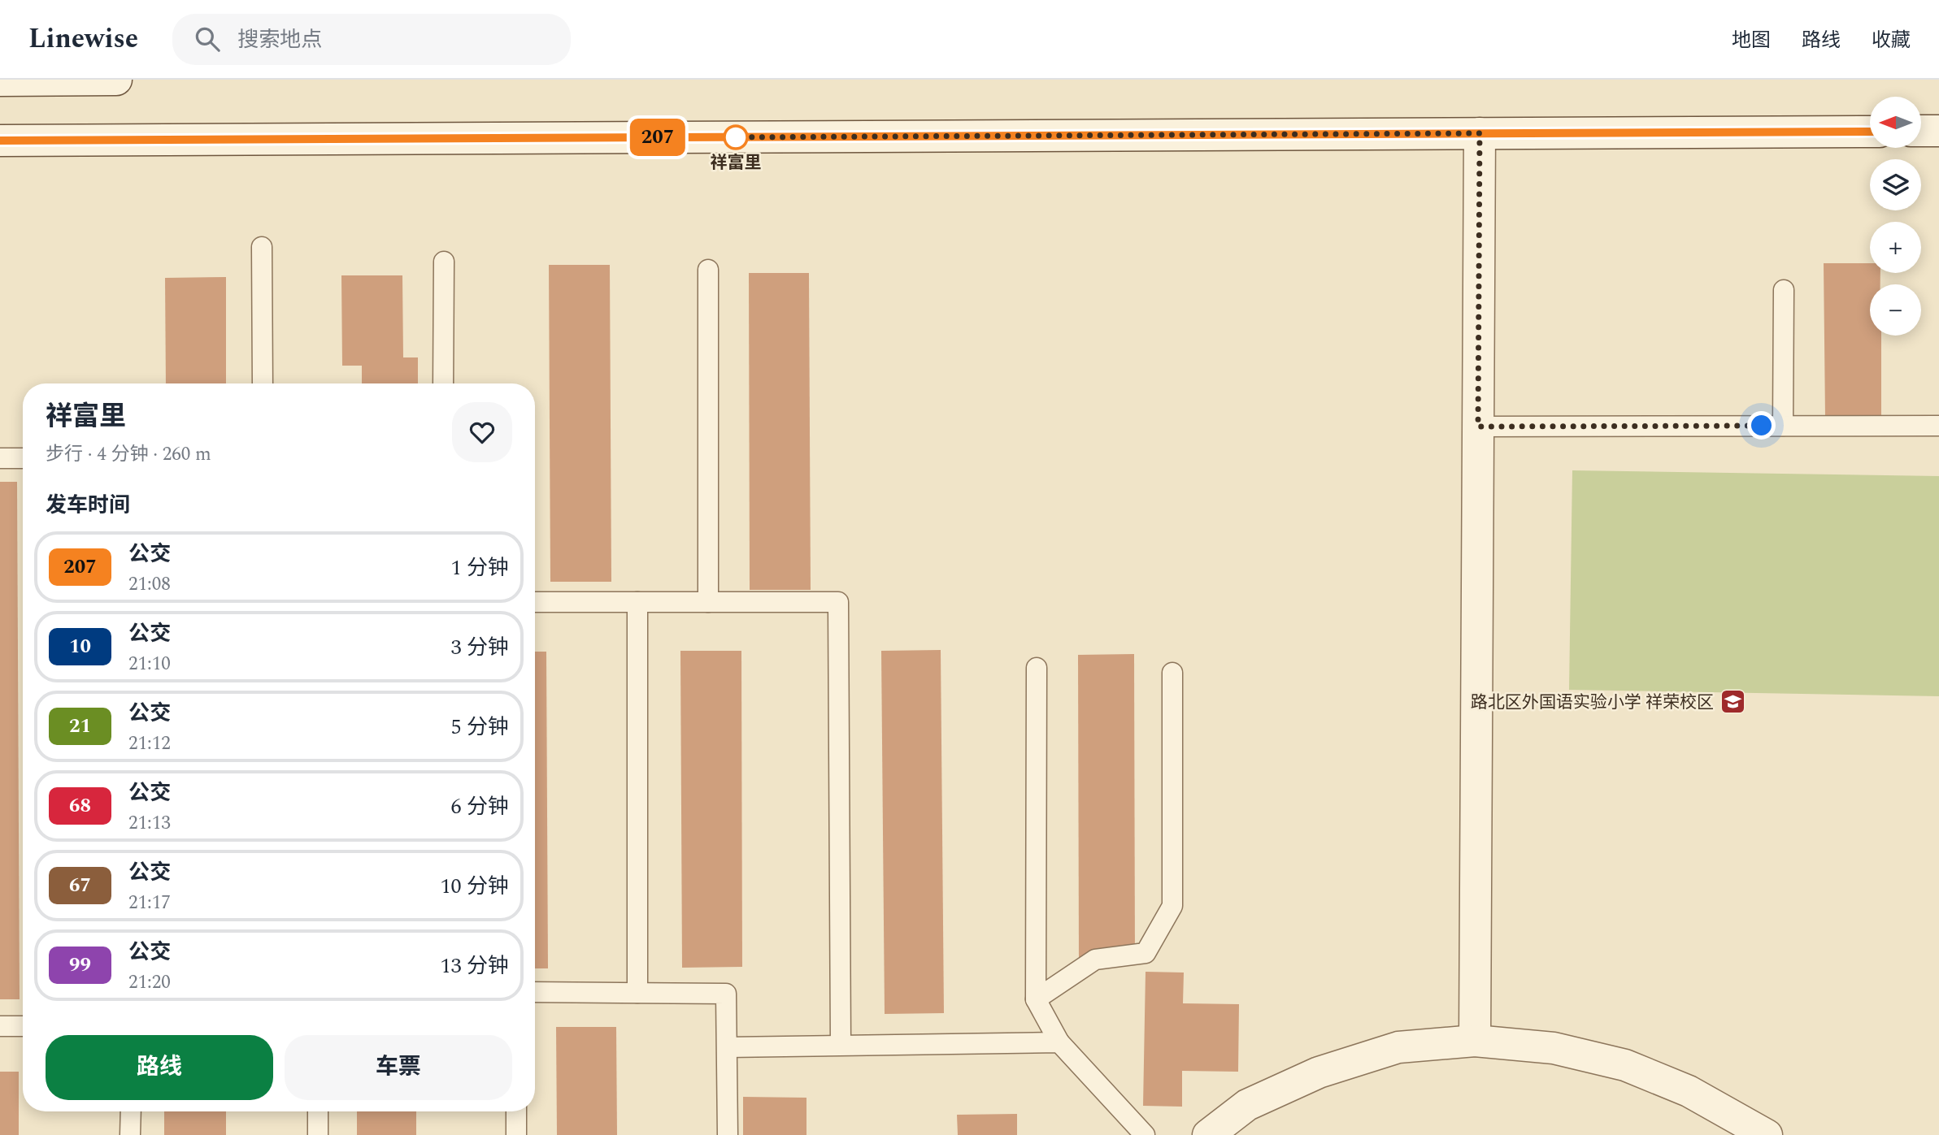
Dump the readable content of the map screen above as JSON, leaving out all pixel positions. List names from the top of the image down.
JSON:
{
  "places": {
    "other": ["祥富里"],
    "school or university": ["路北区外国语实验小学 祥荣校区"]
  },
  "lines": ["bus line 207"],
  "north": "left",
  "page": {
    "header": "Linewise",
    "search": "搜索地点",
    "nav": ["地图", "路线", "收藏"],
    "on_map": "207",
    "map_buttons": ["+", "−"],
    "heading": [
      ["祥富里", "步行 · 4 分钟 · 260 m"],
      "发车时间"
    ],
    "list": [
      {
        "mark": "207",
        "name": "公交",
        "note": "21:08",
        "value": "1 分钟"
      },
      {
        "mark": "10",
        "name": "公交",
        "note": "21:10",
        "value": "3 分钟"
      },
      {
        "mark": "21",
        "name": "公交",
        "note": "21:12",
        "value": "5 分钟"
      },
      {
        "mark": "68",
        "name": "公交",
        "note": "21:13",
        "value": "6 分钟"
      },
      {
        "mark": "67",
        "name": "公交",
        "note": "21:17",
        "value": "10 分钟"
      },
      {
        "mark": "99",
        "name": "公交",
        "note": "21:20",
        "value": "13 分钟"
      }
    ],
    "buttons": ["路线", "车票"]
  }
}
